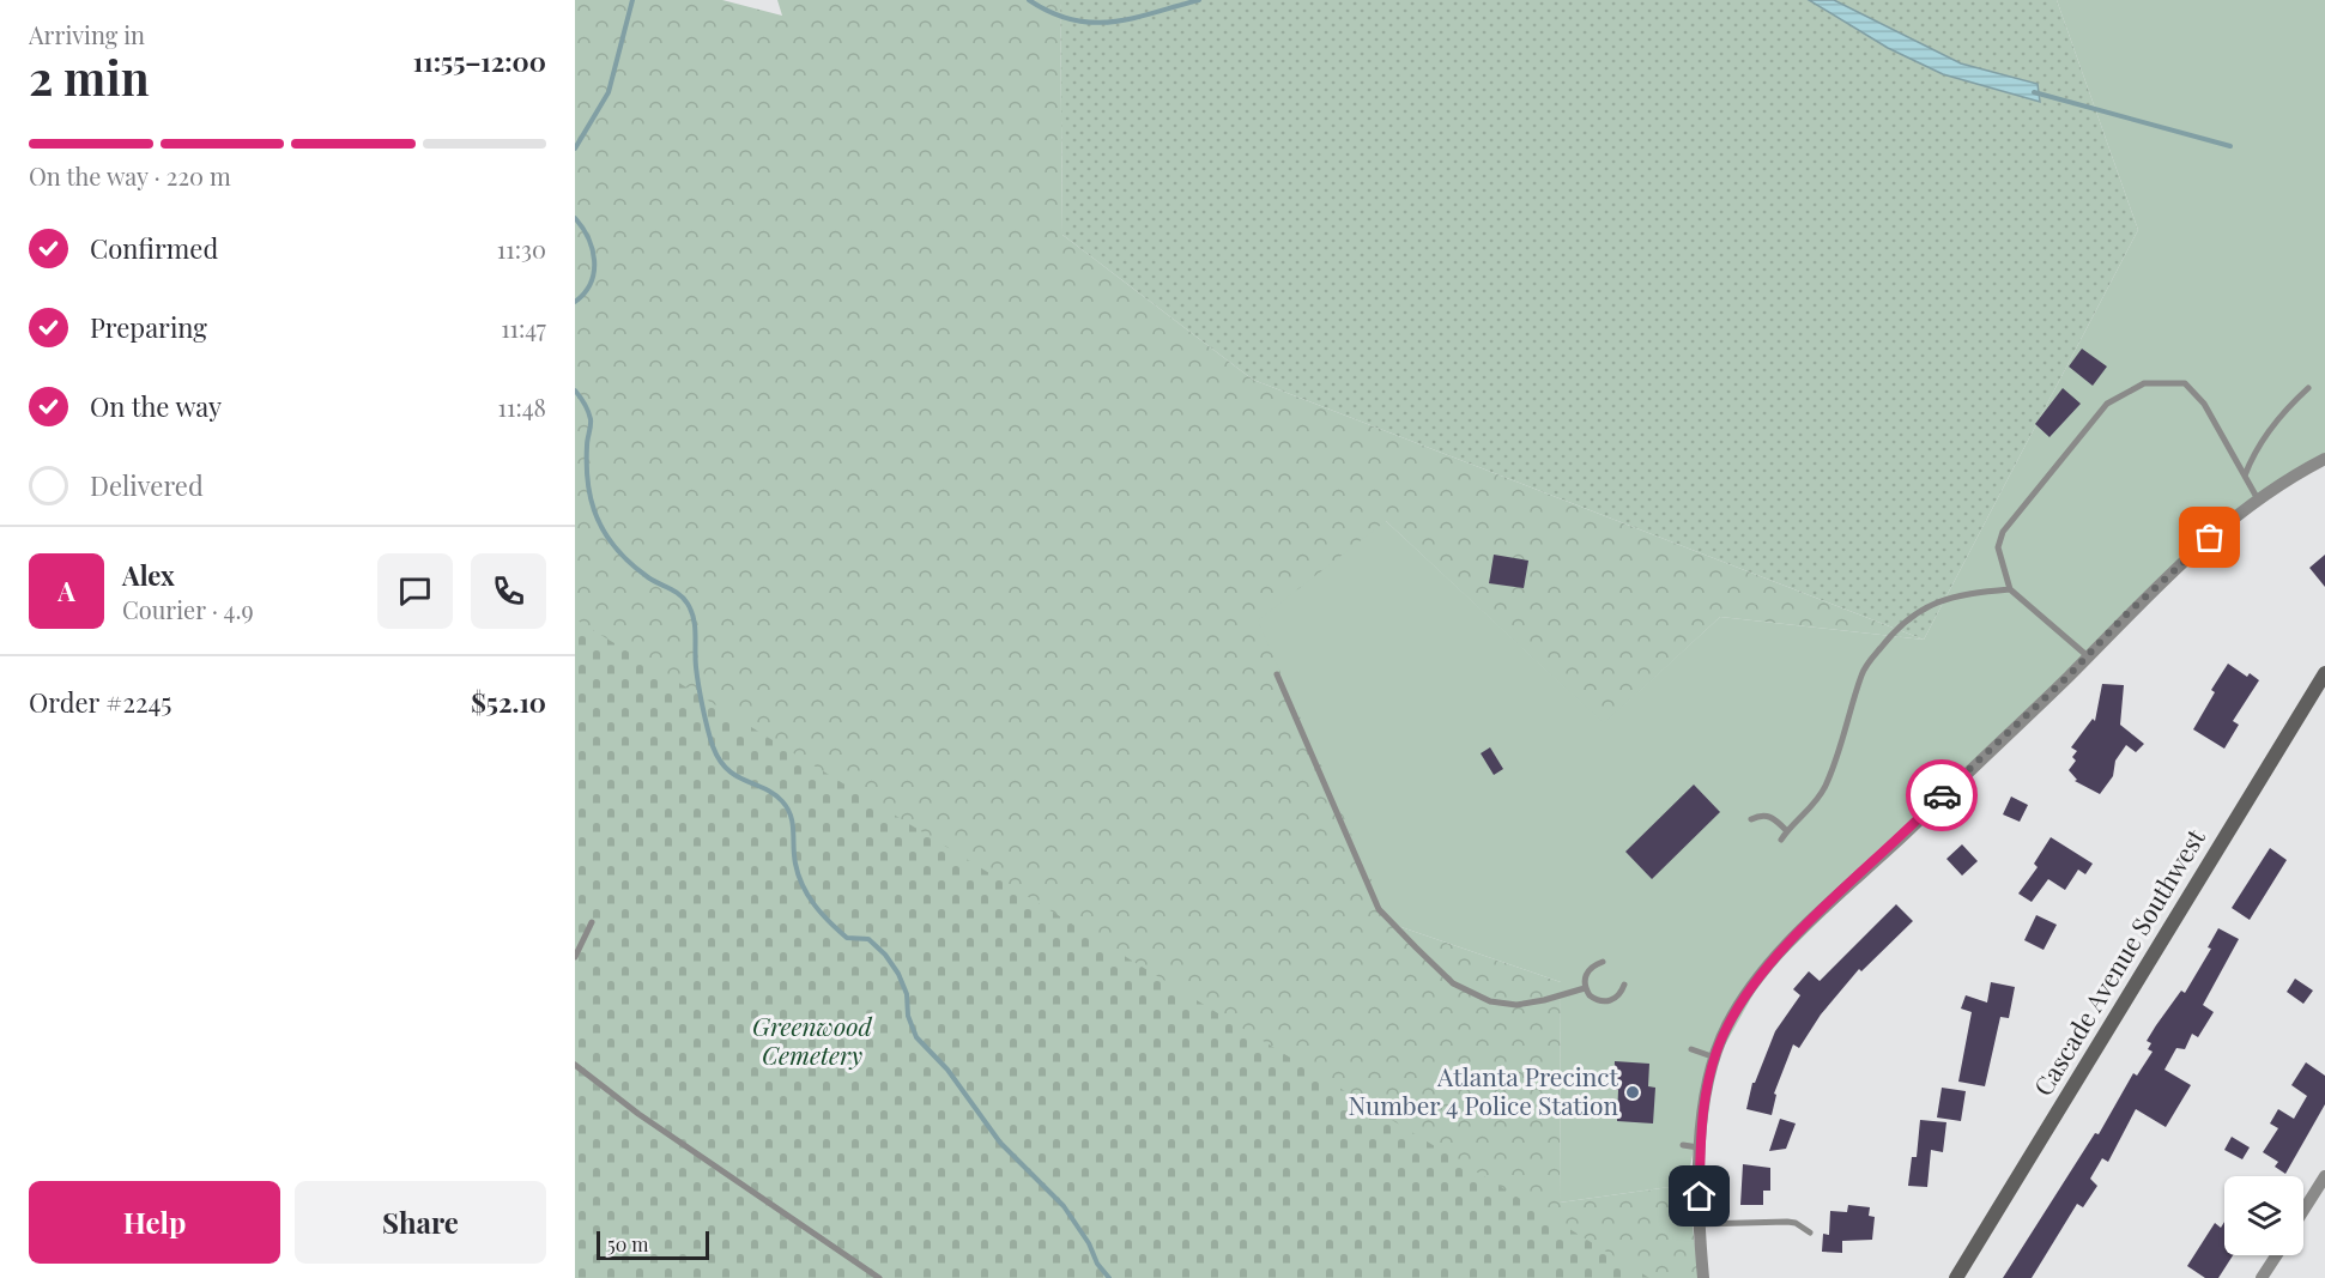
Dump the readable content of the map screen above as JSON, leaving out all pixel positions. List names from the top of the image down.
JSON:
{
  "streets": {
    "main road": ["Cascade Avenue Southwest"]
  },
  "parks": ["Greenwood Cemetery"],
  "places": ["Atlanta Precinct Number 4 Police Station"],
  "scale_bar": "50 m",
  "page": {
    "heading": ["2 min", "Arriving in", "11:55–12:00"],
    "panel": [
      "Alex",
      "Courier · 4.9",
      "Order #2245",
      "$52.10"
    ],
    "bar": "On the way · 220 m",
    "list": [
      ["Confirmed", "11:30"],
      ["Preparing", "11:47"],
      ["On the way", "11:48"],
      "Delivered"
    ],
    "round": "A",
    "buttons": ["Help", "Share"],
    "scale": "50 m"
  }
}
